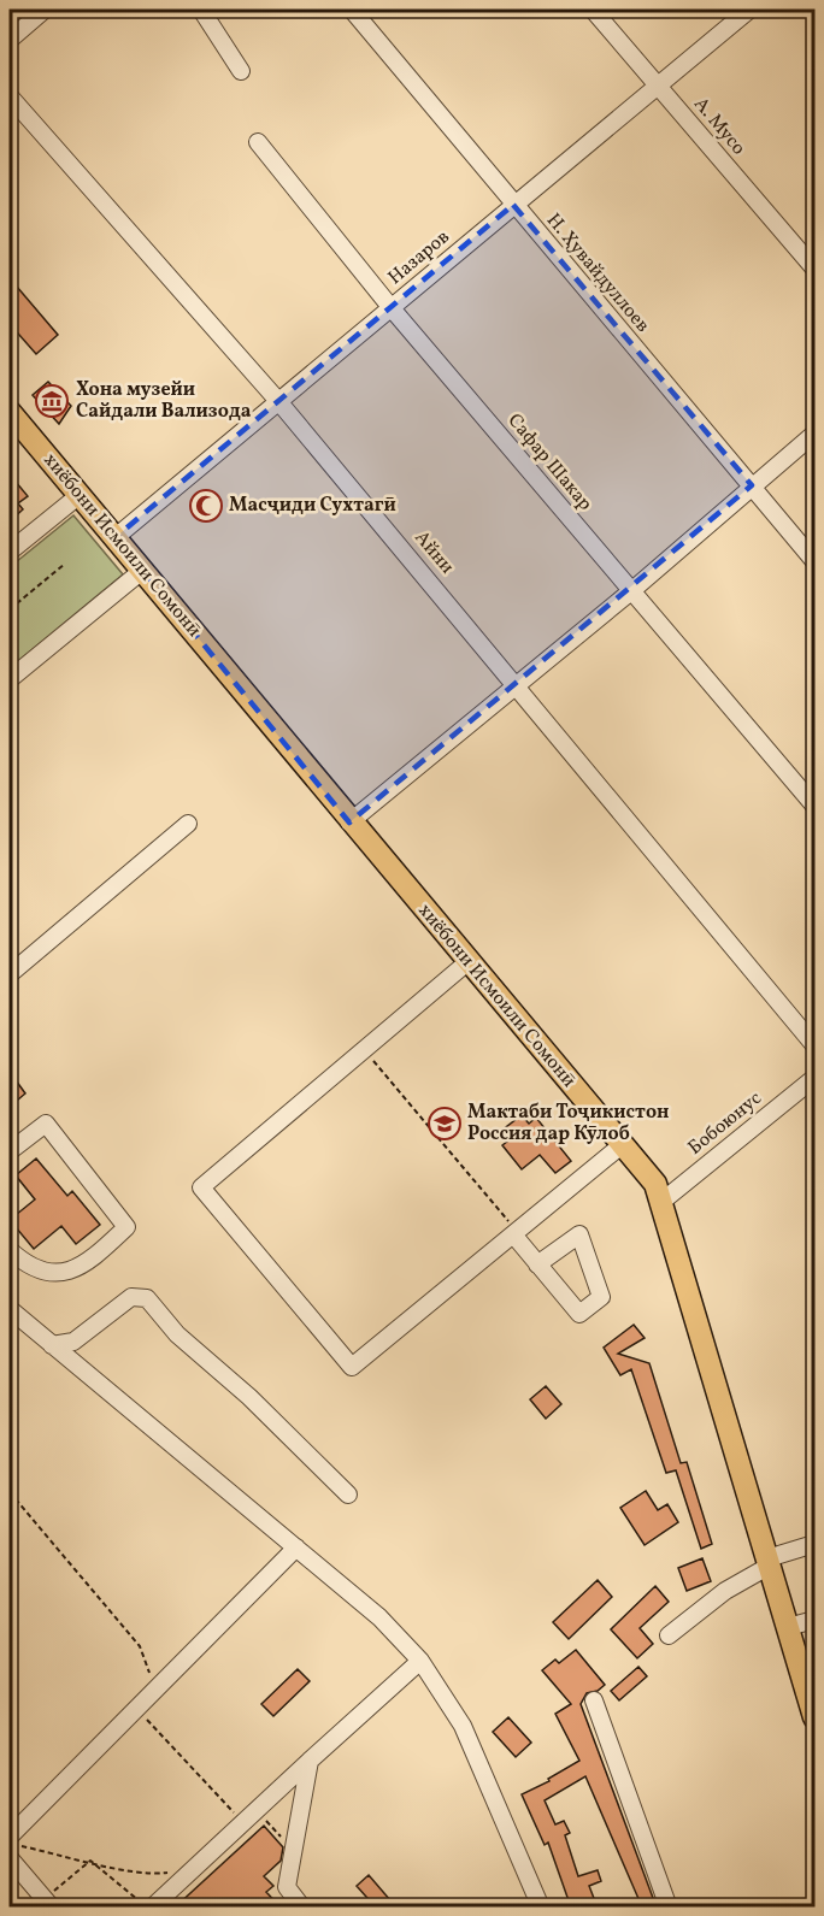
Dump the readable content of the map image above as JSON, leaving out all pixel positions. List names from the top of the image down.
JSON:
{
  "streets": {
    "main road": ["хиёбони Исмоили Сомонӣ"],
    "street": [
      "А. Мусо",
      "Назаров",
      "Н. Ҳувайдуллоев",
      "Сафар Шакар",
      "Айни",
      "Бобоюнус"
    ]
  },
  "crossings": [
    ["А. Мусо", "Назаров"],
    ["Назаров", "Н. Ҳувайдуллоев"],
    ["Назаров", "Сафар Шакар"],
    ["Назаров", "хиёбони Исмоили Сомонӣ"],
    ["Назаров", "Айни"],
    ["хиёбони Исмоили Сомонӣ", "Бобоюнус"]
  ],
  "places": {
    "museum": ["Хона музейи Сайдали Вализода"],
    "mosque": ["Масҷиди Сухтагӣ"],
    "school or university": ["Мактаби Тоҷикистон Россия дар Кӯлоб"]
  }
}
